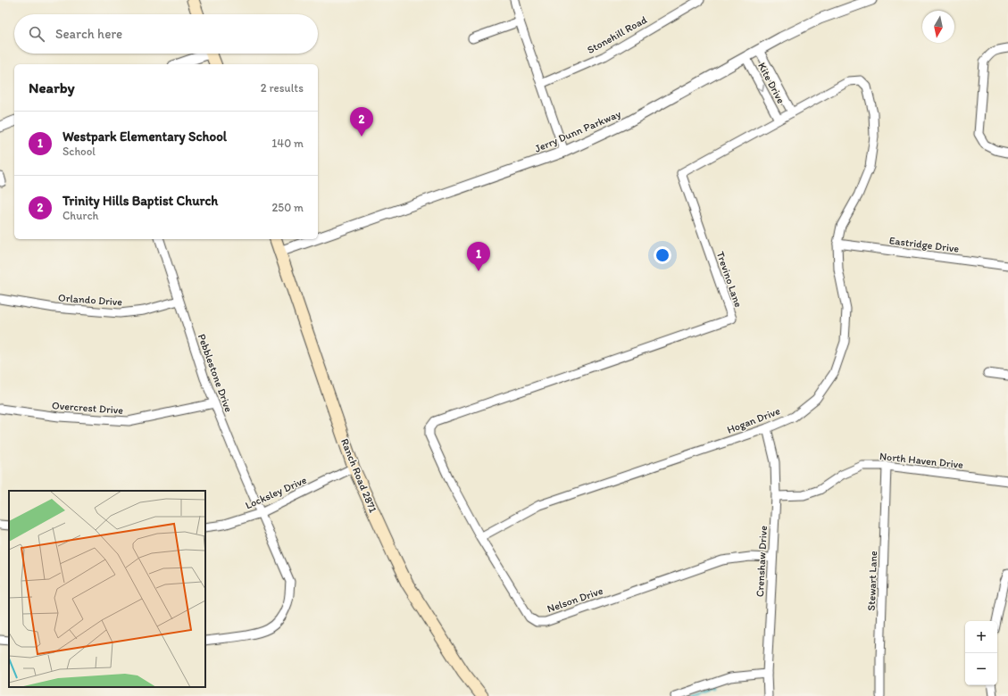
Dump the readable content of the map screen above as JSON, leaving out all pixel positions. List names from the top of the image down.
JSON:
{
  "streets": {
    "main road": ["Ranch Road 2871"],
    "street": [
      "Stonehill Road",
      "Kite Drive",
      "Jerry Dunn Parkway",
      "Eastridge Drive",
      "Trevino Lane",
      "Orlando Drive",
      "Pebblestone Drive",
      "Overcrest Drive",
      "Hogan Drive",
      "North Haven Drive",
      "Locksley Drive",
      "Crenshaw Drive",
      "Stewart Lane",
      "Nelson Drive"
    ]
  },
  "crossings": [
    ["Kite Drive", "Jerry Dunn Parkway"],
    ["Kite Drive", "Trevino Lane"],
    ["Jerry Dunn Parkway", "Ranch Road 2871"],
    ["Eastridge Drive", "Hogan Drive"],
    ["Trevino Lane", "Hogan Drive"],
    ["Trevino Lane", "Nelson Drive"],
    ["Orlando Drive", "Pebblestone Drive"],
    ["Pebblestone Drive", "Overcrest Drive"],
    ["Pebblestone Drive", "Locksley Drive"],
    ["Hogan Drive", "Crenshaw Drive"],
    ["Hogan Drive", "Nelson Drive"],
    ["North Haven Drive", "Crenshaw Drive"],
    ["North Haven Drive", "Stewart Lane"],
    ["Ranch Road 2871", "Locksley Drive"],
    ["Crenshaw Drive", "Nelson Drive"]
  ],
  "north": "bottom",
  "page": {
    "search": "Search here",
    "heading": ["Nearby", "2 results"],
    "pins": ["2", "1"],
    "list": [
      {
        "mark": "1",
        "name": "Westpark Elementary School",
        "note": "School",
        "value": "140 m"
      },
      {
        "mark": "2",
        "name": "Trinity Hills Baptist Church",
        "note": "Church",
        "value": "250 m"
      }
    ],
    "map_buttons": ["+", "−"]
  }
}
